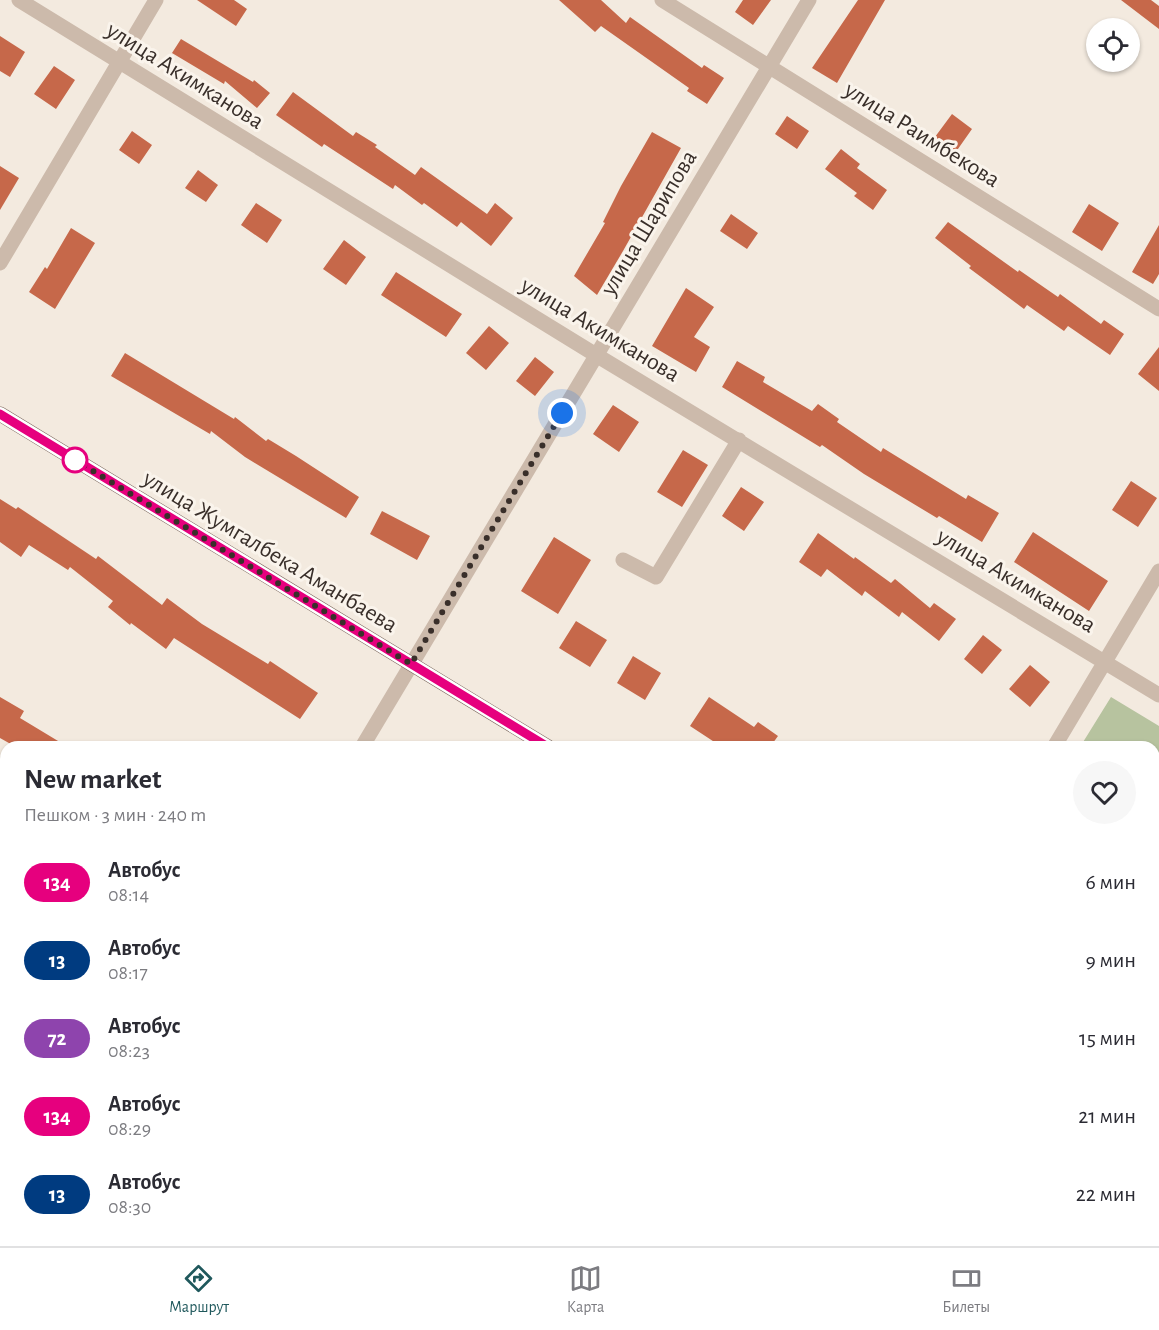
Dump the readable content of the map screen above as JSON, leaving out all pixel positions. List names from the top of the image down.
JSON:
{
  "streets": {
    "main road": ["улица Жумгалбека Аманбаева"],
    "street": ["улица Акимканова", "улица Раимбекова", "улица Шарипова"]
  },
  "crossings": [
    ["улица Акимканова", "улица Шарипова"],
    ["улица Раимбекова", "улица Шарипова"],
    ["улица Шарипова", "улица Жумгалбека Аманбаева"]
  ],
  "lines": ["bus line 134"],
  "page": {
    "heading": ["New market", "Пешком · 3 мин · 240 m"],
    "list": [
      {
        "mark": "134",
        "name": "Автобус",
        "note": "08:14",
        "value": "6 мин"
      },
      {
        "mark": "13",
        "name": "Автобус",
        "note": "08:17",
        "value": "9 мин"
      },
      {
        "mark": "72",
        "name": "Автобус",
        "note": "08:23",
        "value": "15 мин"
      },
      {
        "mark": "134",
        "name": "Автобус",
        "note": "08:29",
        "value": "21 мин"
      },
      {
        "mark": "13",
        "name": "Автобус",
        "note": "08:30",
        "value": "22 мин"
      }
    ],
    "tabs": ["Маршрут", "Карта", "Билеты"]
  }
}
